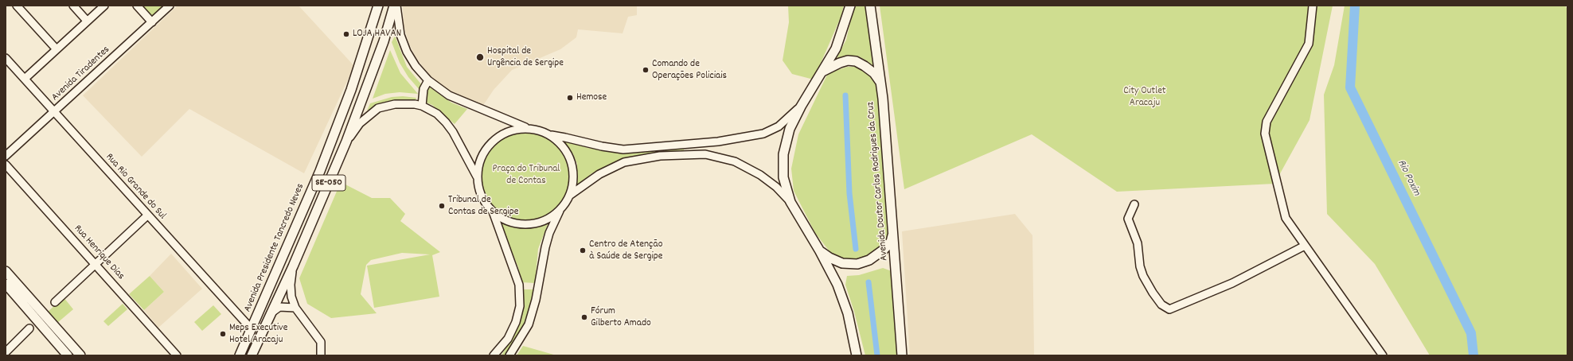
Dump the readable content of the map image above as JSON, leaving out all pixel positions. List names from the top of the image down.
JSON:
{
  "streets": {
    "main road": ["Avenida Doutor Carlos Rodrigues da Cruz", "SE-050", "Avenida Presidente Tancredo Neves"],
    "street": ["Avenida Tiradentes", "Rua Rio Grande do Sul", "Rua Henrique Dias"]
  },
  "crossings": [
    ["Avenida Tiradentes", "Rua Rio Grande do Sul"],
    ["Rua Rio Grande do Sul", "Avenida Presidente Tancredo Neves"]
  ],
  "water": ["Rio Poxim"],
  "parks": ["City Outlet Aracaju", "Praça do Tribunal de Contas"],
  "places": [
    "LOJA HAVAN",
    "Hospital de Urgência de Sergipe",
    "Comando de Operações Policiais",
    "Hemose",
    "Tribunal de Contas de Sergipe",
    "Centro de Atenção à Saúde de Sergipe",
    "Fórum Gilberto Amado",
    "Meps Executive Hotel Aracaju"
  ]
}
